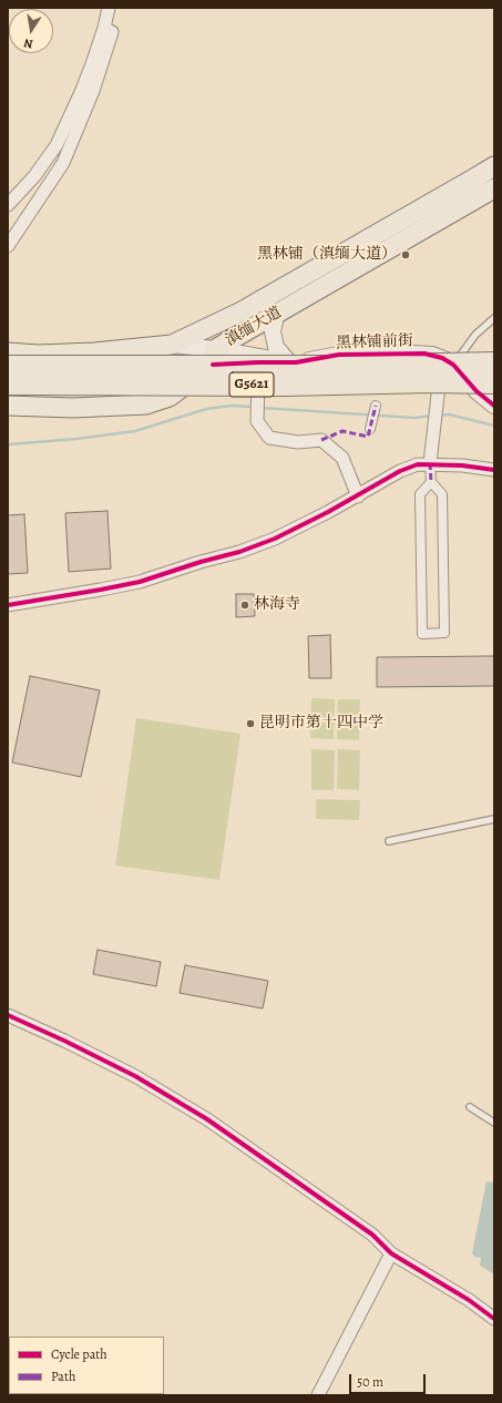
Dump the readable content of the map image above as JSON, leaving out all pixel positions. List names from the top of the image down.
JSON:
{
  "streets": {
    "highway": ["G5621"],
    "main road": ["滇缅大道"],
    "street": ["黑林铺前街"]
  },
  "places": ["黑林铺（滇缅大道）", "林海寺", "昆明市第十四中学"],
  "legend": ["Cycle path", "Path"],
  "scale_bar": "50 m",
  "north": "bottom"
}
